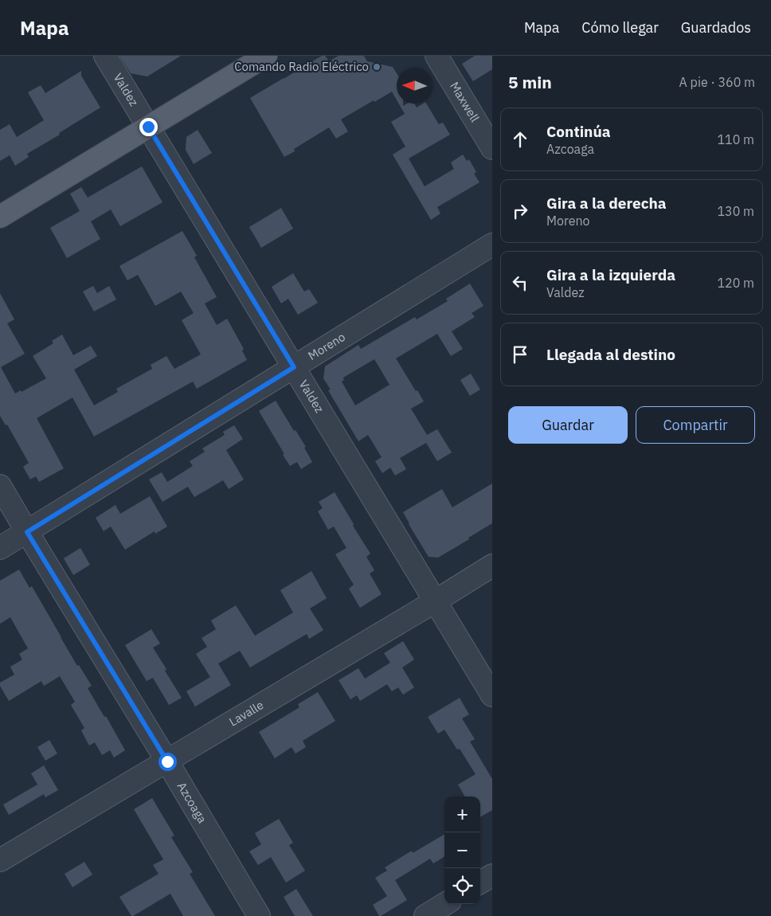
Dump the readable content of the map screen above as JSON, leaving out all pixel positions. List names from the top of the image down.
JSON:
{
  "streets": {
    "street": [
      "Valdez",
      "Maxwell",
      "Moreno",
      "Lavalle",
      "Azcoaga"
    ]
  },
  "crossings": [
    ["Valdez", "Moreno"],
    ["Valdez", "Lavalle"],
    ["Moreno", "Azcoaga"],
    ["Lavalle", "Azcoaga"]
  ],
  "places": ["Comando Radio Eléctrico"],
  "north": "left",
  "page": {
    "header": "Mapa",
    "nav": ["Mapa", "Cómo llegar", "Guardados"],
    "heading": ["5 min", "A pie · 360 m"],
    "list": [
      ["Continúa", "Azcoaga", "110 m"],
      ["Gira a la derecha", "Moreno", "130 m"],
      ["Gira a la izquierda", "Valdez", "120 m"],
      "Llegada al destino"
    ],
    "buttons": ["Guardar", "Compartir"],
    "map_buttons": ["+", "−"]
  }
}
